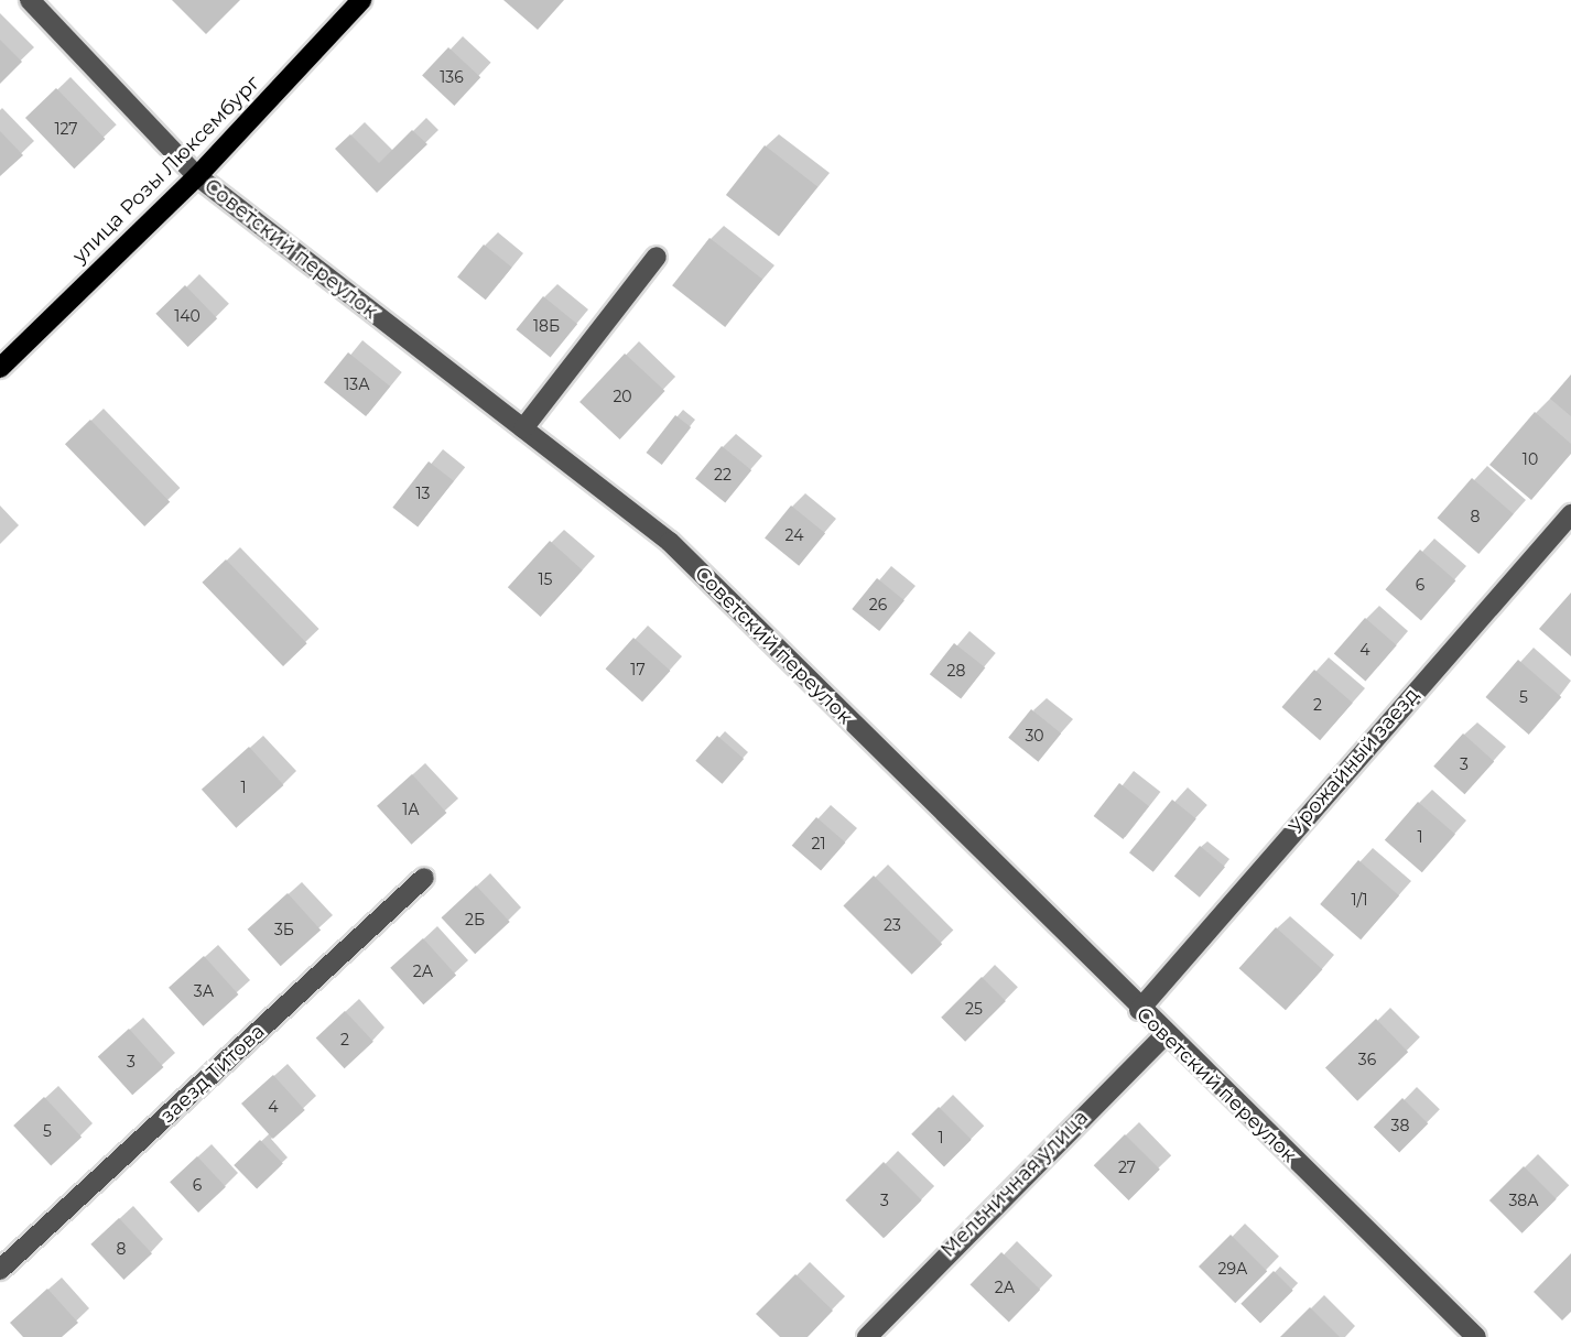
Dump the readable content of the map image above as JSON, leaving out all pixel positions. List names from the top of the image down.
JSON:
{
  "streets": {
    "main road": ["улица Розы Люксембург"],
    "street": [
      "Советский переулок",
      "Урожайный заезд",
      "заезд Титова",
      "Мельничная улица"
    ]
  },
  "crossings": [
    ["улица Розы Люксембург", "Советский переулок"],
    ["Советский переулок", "Урожайный заезд"],
    ["Советский переулок", "Мельничная улица"]
  ],
  "house_numbers": [
    "136",
    "127",
    "140",
    "18Б",
    "13А",
    "20",
    "10",
    "22",
    "13",
    "8",
    "24",
    "15",
    "6",
    "26",
    "4",
    "17",
    "28",
    "5",
    "2",
    "30",
    "3",
    "1",
    "1А",
    "1",
    "21",
    "1/1",
    "2Б",
    "23",
    "3Б",
    "2А",
    "3А",
    "25",
    "2",
    "36",
    "3",
    "4",
    "38",
    "5",
    "1",
    "27",
    "6",
    "3",
    "38А",
    "8",
    "29А",
    "2А"
  ]
}
